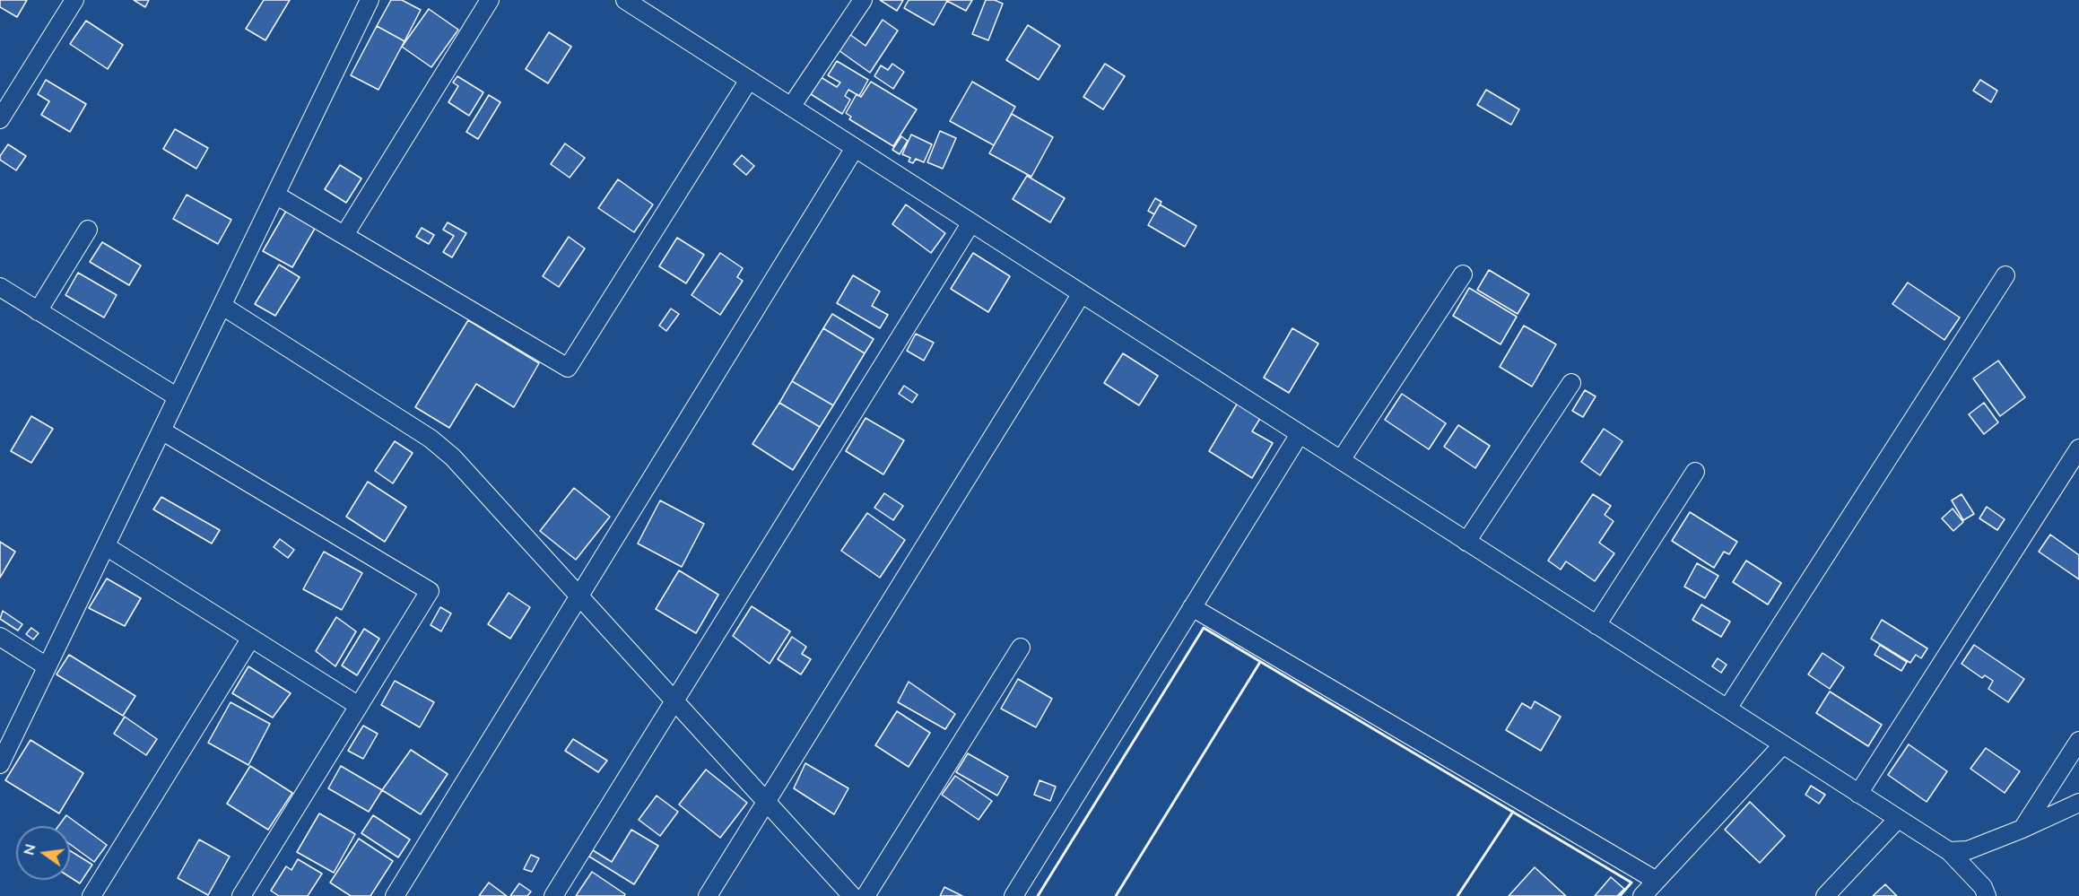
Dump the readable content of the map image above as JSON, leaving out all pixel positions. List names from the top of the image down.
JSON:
{
  "north": "left"
}
